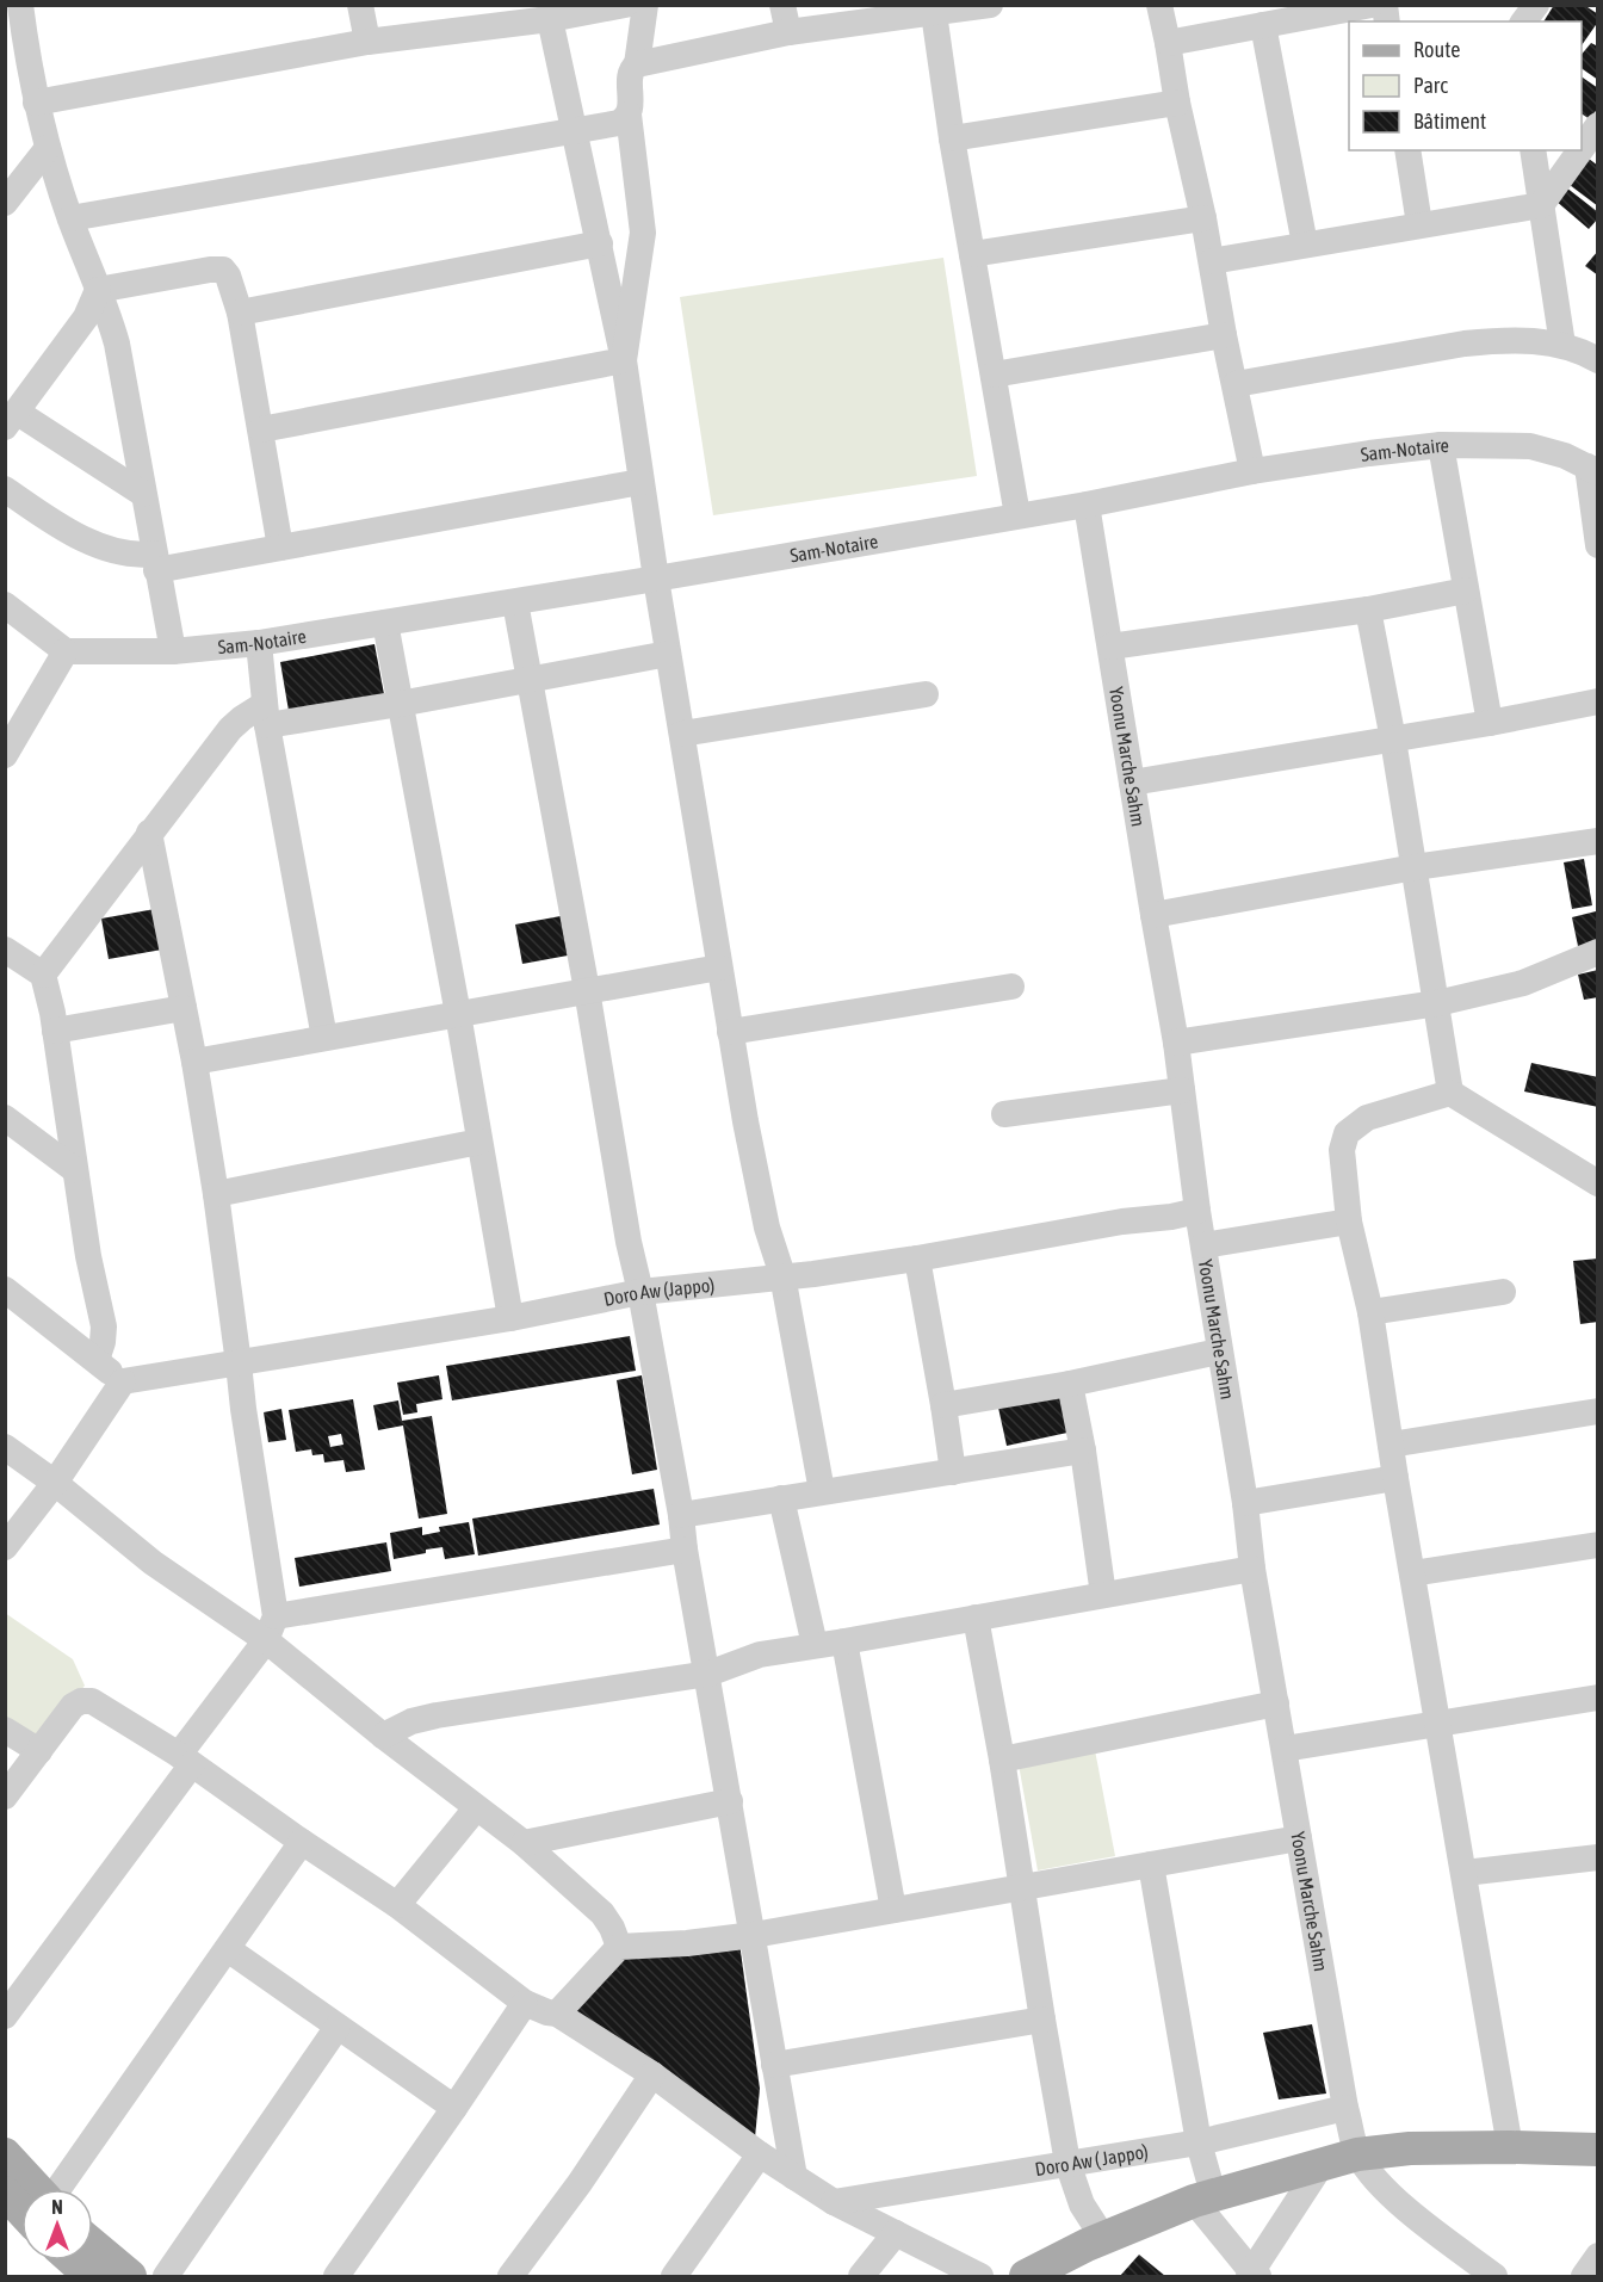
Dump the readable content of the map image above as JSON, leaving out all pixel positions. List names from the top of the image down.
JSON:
{
  "streets": {
    "street": [
      "Sam-Notaire",
      "Yoonu Marche Sahm",
      "Doro Aw (Jappo)",
      "Doro Aw ( Jappo)"
    ]
  },
  "crossings": [
    ["Sam-Notaire", "Yoonu Marche Sahm"],
    ["Yoonu Marche Sahm", "Doro Aw (Jappo)"],
    ["Yoonu Marche Sahm", "Doro Aw ( Jappo)"]
  ],
  "legend": ["Route", "Parc", "Bâtiment"],
  "north": "top"
}
